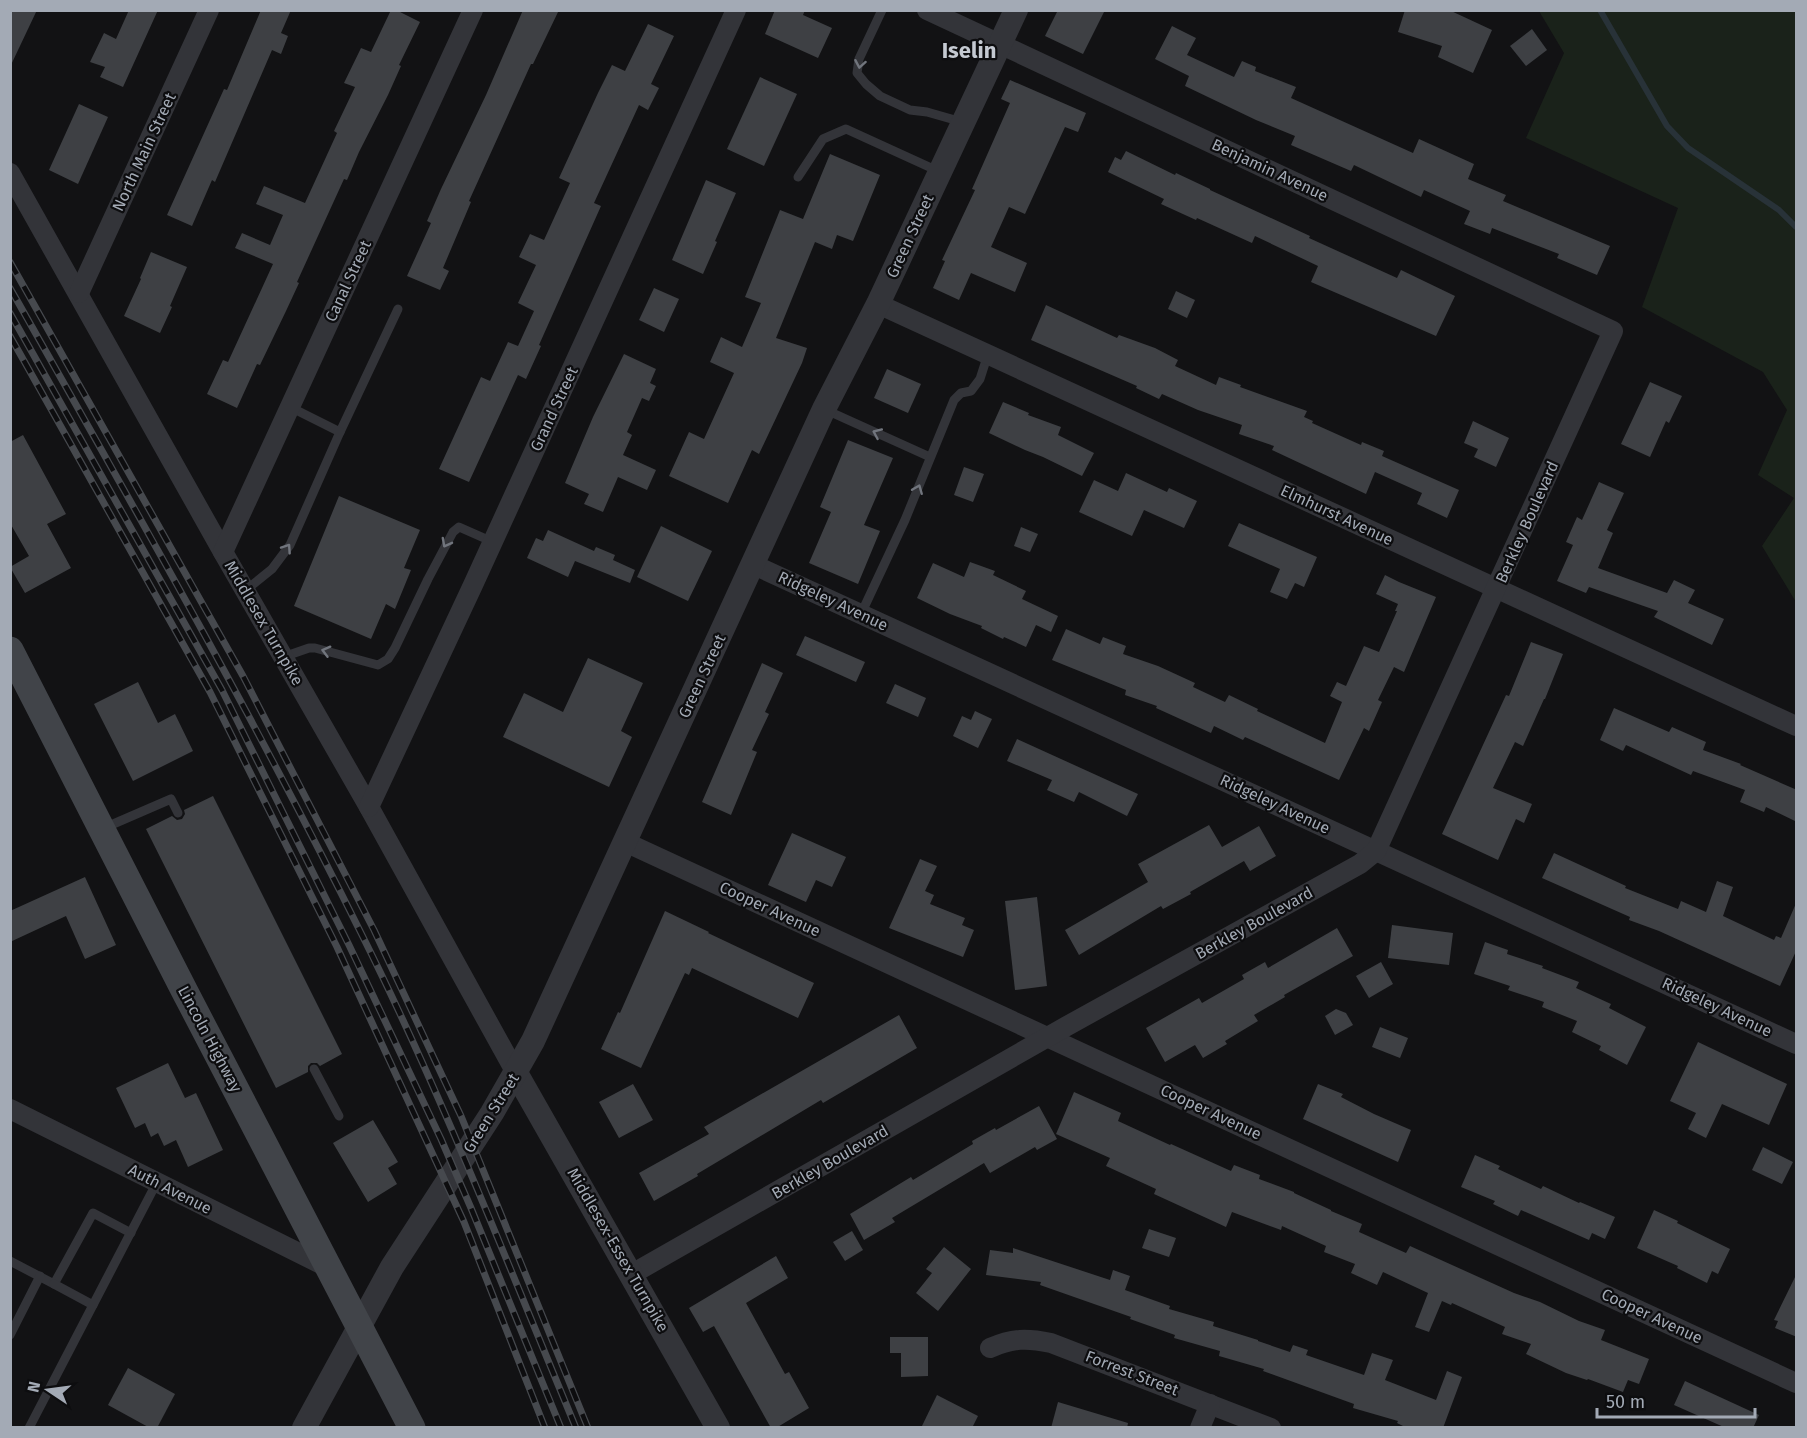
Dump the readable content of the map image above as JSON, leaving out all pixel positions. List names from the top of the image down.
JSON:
{
  "streets": {
    "main road": ["Lincoln Highway"],
    "street": [
      "North Main Street",
      "Benjamin Avenue",
      "Green Street",
      "Canal Street",
      "Grand Street",
      "Elmhurst Avenue",
      "Berkley Boulevard",
      "Ridgeley Avenue",
      "Middlesex Turnpike",
      "Cooper Avenue",
      "Auth Avenue",
      "Middlesex-Essex Turnpike",
      "Forrest Street"
    ]
  },
  "crossings": [
    ["North Main Street", "Middlesex Turnpike"],
    ["Benjamin Avenue", "Green Street"],
    ["Benjamin Avenue", "Berkley Boulevard"],
    ["Green Street", "Elmhurst Avenue"],
    ["Green Street", "Ridgeley Avenue"],
    ["Green Street", "Middlesex Turnpike"],
    ["Green Street", "Cooper Avenue"],
    ["Green Street", "Lincoln Highway"],
    ["Green Street", "Middlesex-Essex Turnpike"],
    ["Canal Street", "Middlesex Turnpike"],
    ["Grand Street", "Middlesex Turnpike"],
    ["Elmhurst Avenue", "Berkley Boulevard"],
    ["Berkley Boulevard", "Ridgeley Avenue"],
    ["Berkley Boulevard", "Cooper Avenue"],
    ["Berkley Boulevard", "Middlesex-Essex Turnpike"],
    ["Middlesex Turnpike", "Middlesex-Essex Turnpike"],
    ["Lincoln Highway", "Auth Avenue"]
  ],
  "districts": ["Iselin"],
  "scale_bar": "50 m",
  "north": "left"
}
